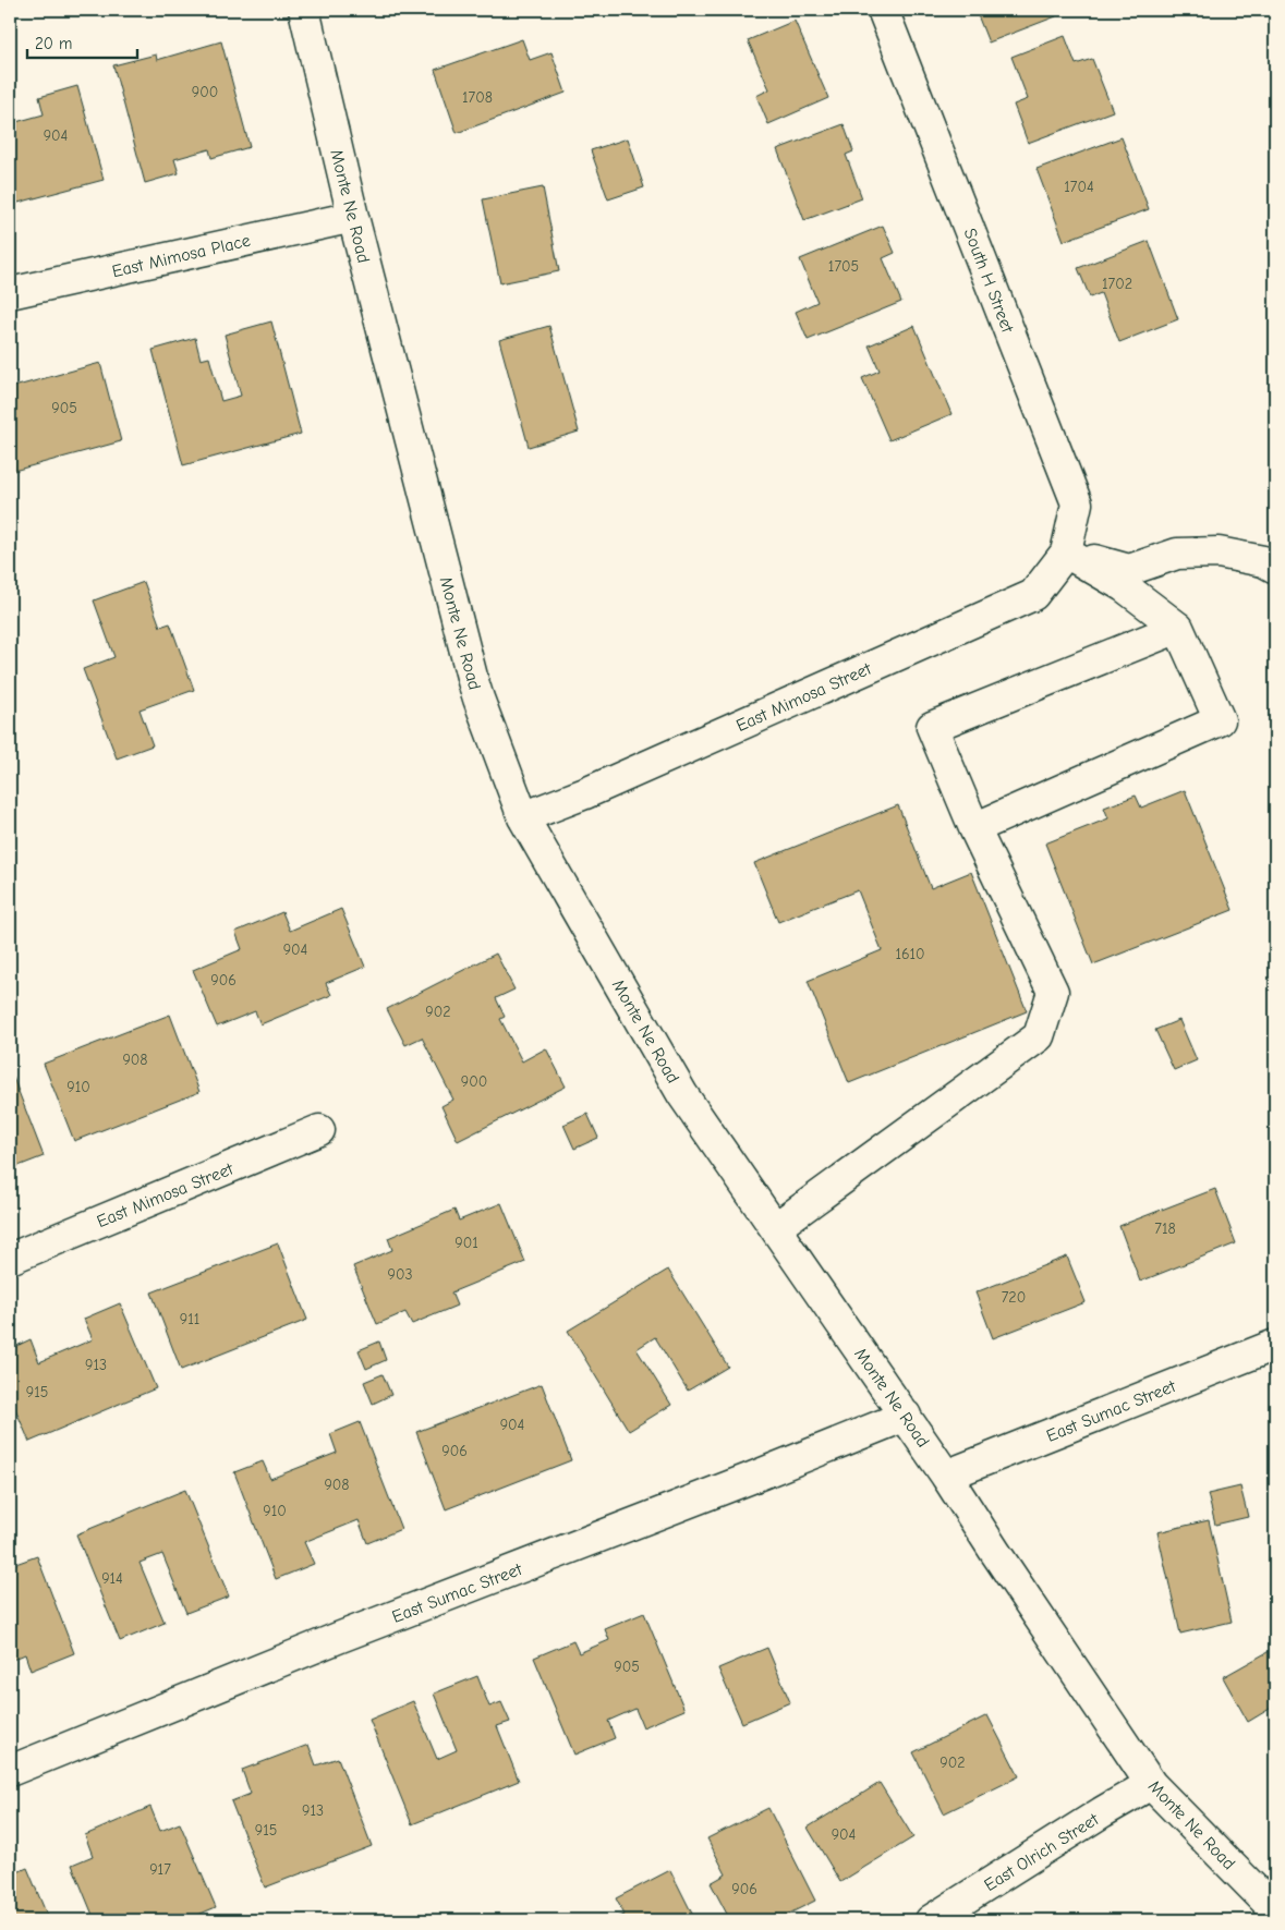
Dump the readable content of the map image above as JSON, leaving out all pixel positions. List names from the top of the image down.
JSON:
{
  "streets": {
    "street": [
      "Monte Ne Road",
      "East Mimosa Place",
      "South H Street",
      "East Mimosa Street",
      "East Sumac Street",
      "East Olrich Street"
    ]
  },
  "crossings": [
    ["Monte Ne Road", "East Mimosa Place"],
    ["Monte Ne Road", "East Mimosa Street"],
    ["Monte Ne Road", "East Sumac Street"],
    ["Monte Ne Road", "East Olrich Street"],
    ["South H Street", "East Mimosa Street"]
  ],
  "house_numbers": [
    "900",
    "1708",
    "904",
    "1704",
    "1705",
    "1702",
    "905",
    "904",
    "1610",
    "906",
    "902",
    "908",
    "900",
    "910",
    "718",
    "901",
    "903",
    "720",
    "911",
    "913",
    "915",
    "904",
    "906",
    "908",
    "910",
    "914",
    "905",
    "902",
    "913",
    "915",
    "904",
    "917",
    "906"
  ],
  "scale_bar": "20 m"
}
